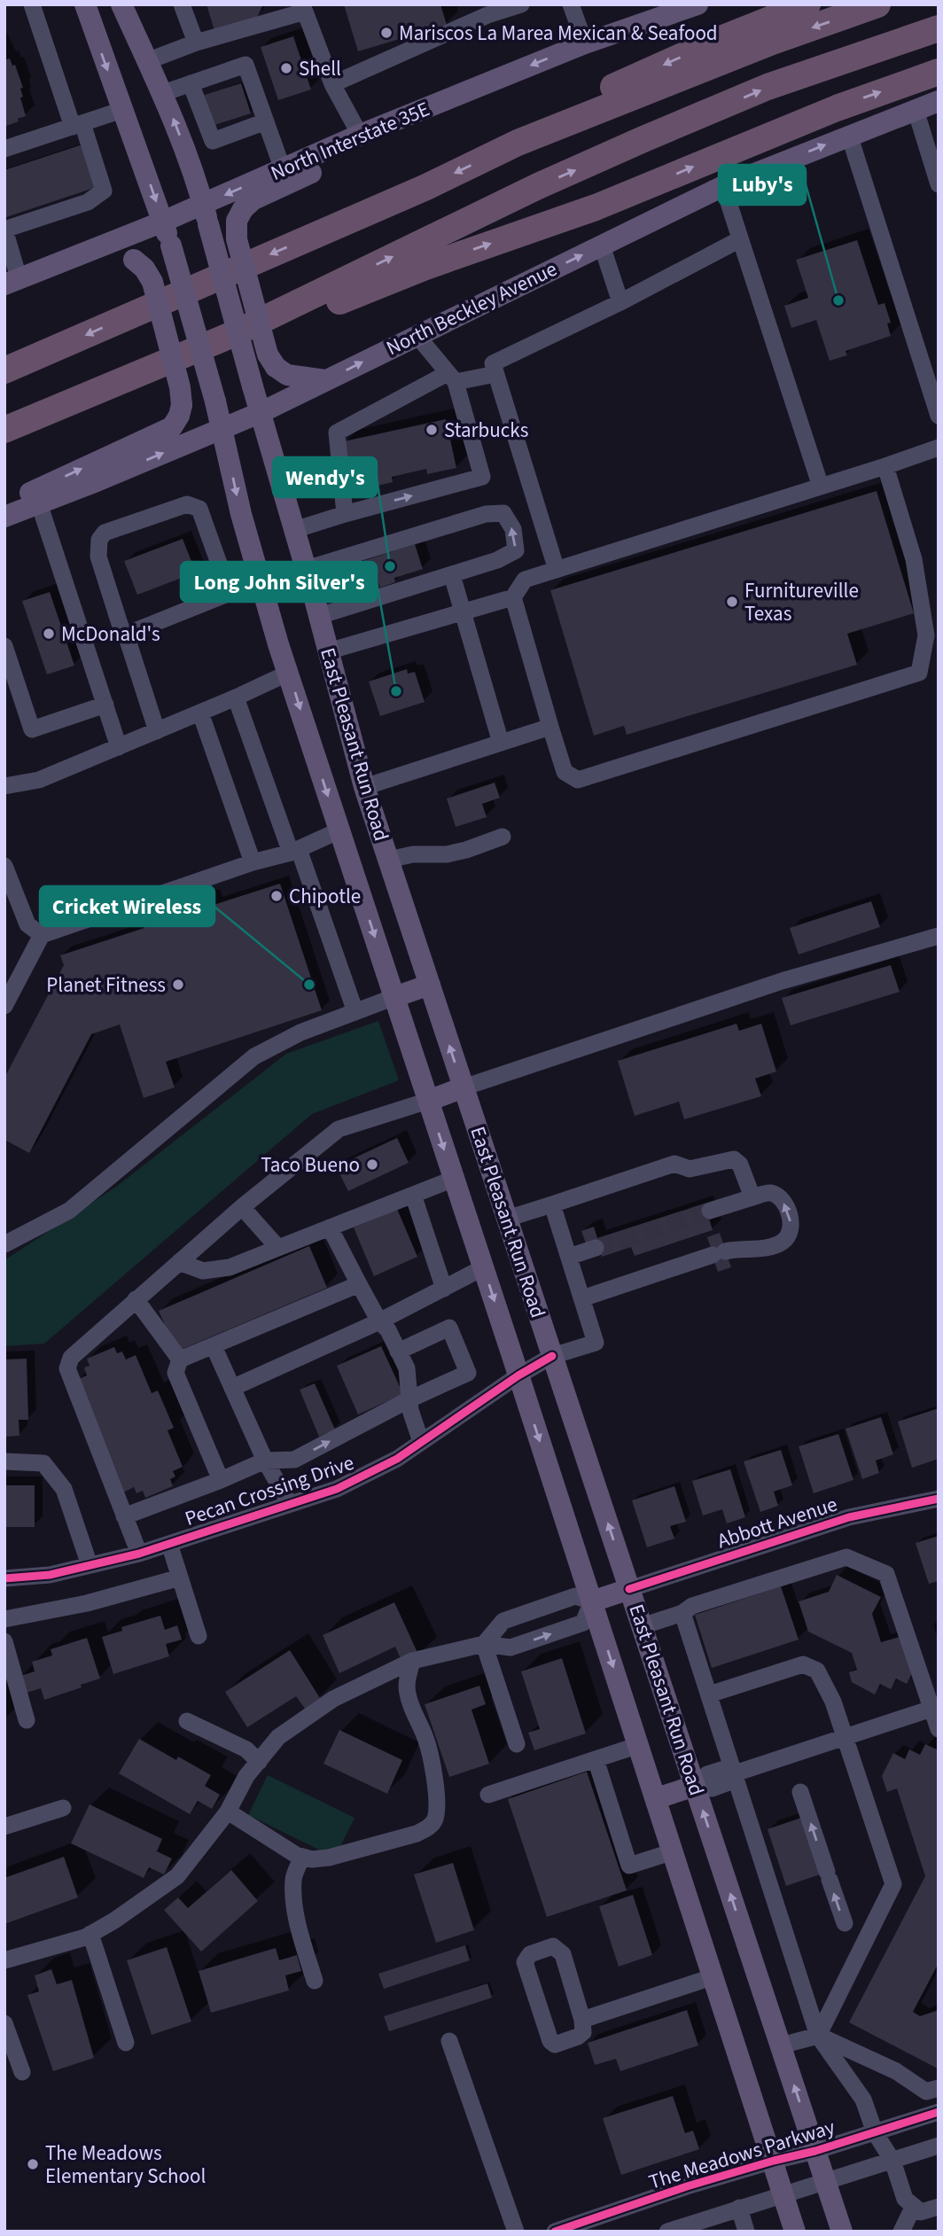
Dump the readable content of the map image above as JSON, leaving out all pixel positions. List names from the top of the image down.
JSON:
{
  "streets": {
    "main road": ["North Interstate 35E", "North Beckley Avenue", "East Pleasant Run Road"],
    "street": ["Pecan Crossing Drive", "Abbott Avenue", "The Meadows Parkway"]
  },
  "crossings": [
    ["North Interstate 35E", "East Pleasant Run Road"],
    ["North Beckley Avenue", "East Pleasant Run Road"],
    ["East Pleasant Run Road", "Pecan Crossing Drive"],
    ["East Pleasant Run Road", "Abbott Avenue"],
    ["East Pleasant Run Road", "The Meadows Parkway"]
  ],
  "one_way": ["North Interstate 35E", "North Beckley Avenue"],
  "places": [
    "Mariscos La Marea Mexican & Seafood",
    "Shell",
    "Luby's",
    "Starbucks",
    "Wendy's",
    "Furnitureville Texas",
    "McDonald's",
    "Long John Silver's",
    "Chipotle",
    "Planet Fitness",
    "Cricket Wireless",
    "Taco Bueno",
    "The Meadows Elementary School"
  ]
}
